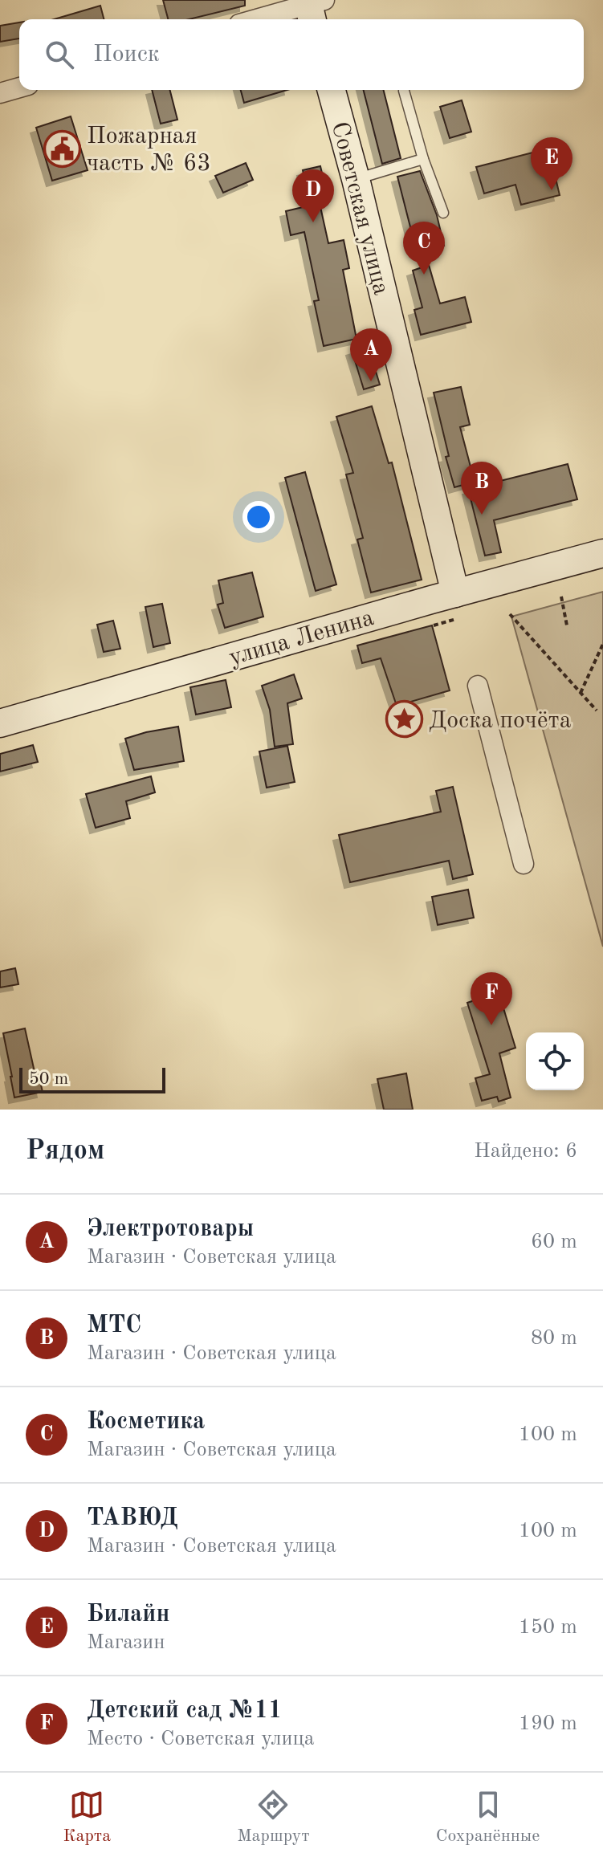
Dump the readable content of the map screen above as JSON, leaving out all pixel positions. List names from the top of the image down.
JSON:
{
  "streets": {
    "street": ["Советская улица", "улица Ленина"]
  },
  "crossings": [
    ["Советская улица", "улица Ленина"]
  ],
  "places": {
    "public building": ["Пожарная часть № 63"],
    "place": ["Доска почёта"]
  },
  "scale_bar": "50 m",
  "page": {
    "search": "Поиск",
    "pins": [
      "E",
      "D",
      "C",
      "A",
      "B",
      "F"
    ],
    "scale": "50 m",
    "heading": ["Рядом", "Найдено: 6"],
    "list": [
      {
        "mark": "A",
        "name": "Электротовары",
        "note": "Магазин · Советская улица",
        "value": "60 m"
      },
      {
        "mark": "B",
        "name": "МТС",
        "note": "Магазин · Советская улица",
        "value": "80 m"
      },
      {
        "mark": "C",
        "name": "Косметика",
        "note": "Магазин · Советская улица",
        "value": "100 m"
      },
      {
        "mark": "D",
        "name": "ТАВЮД",
        "note": "Магазин · Советская улица",
        "value": "100 m"
      },
      {
        "mark": "E",
        "name": "Билайн",
        "note": "Магазин",
        "value": "150 m"
      },
      {
        "mark": "F",
        "name": "Детский сад №11",
        "note": "Место · Советская улица",
        "value": "190 m"
      }
    ],
    "nav": ["Карта", "Маршрут", "Сохранённые"]
  }
}
